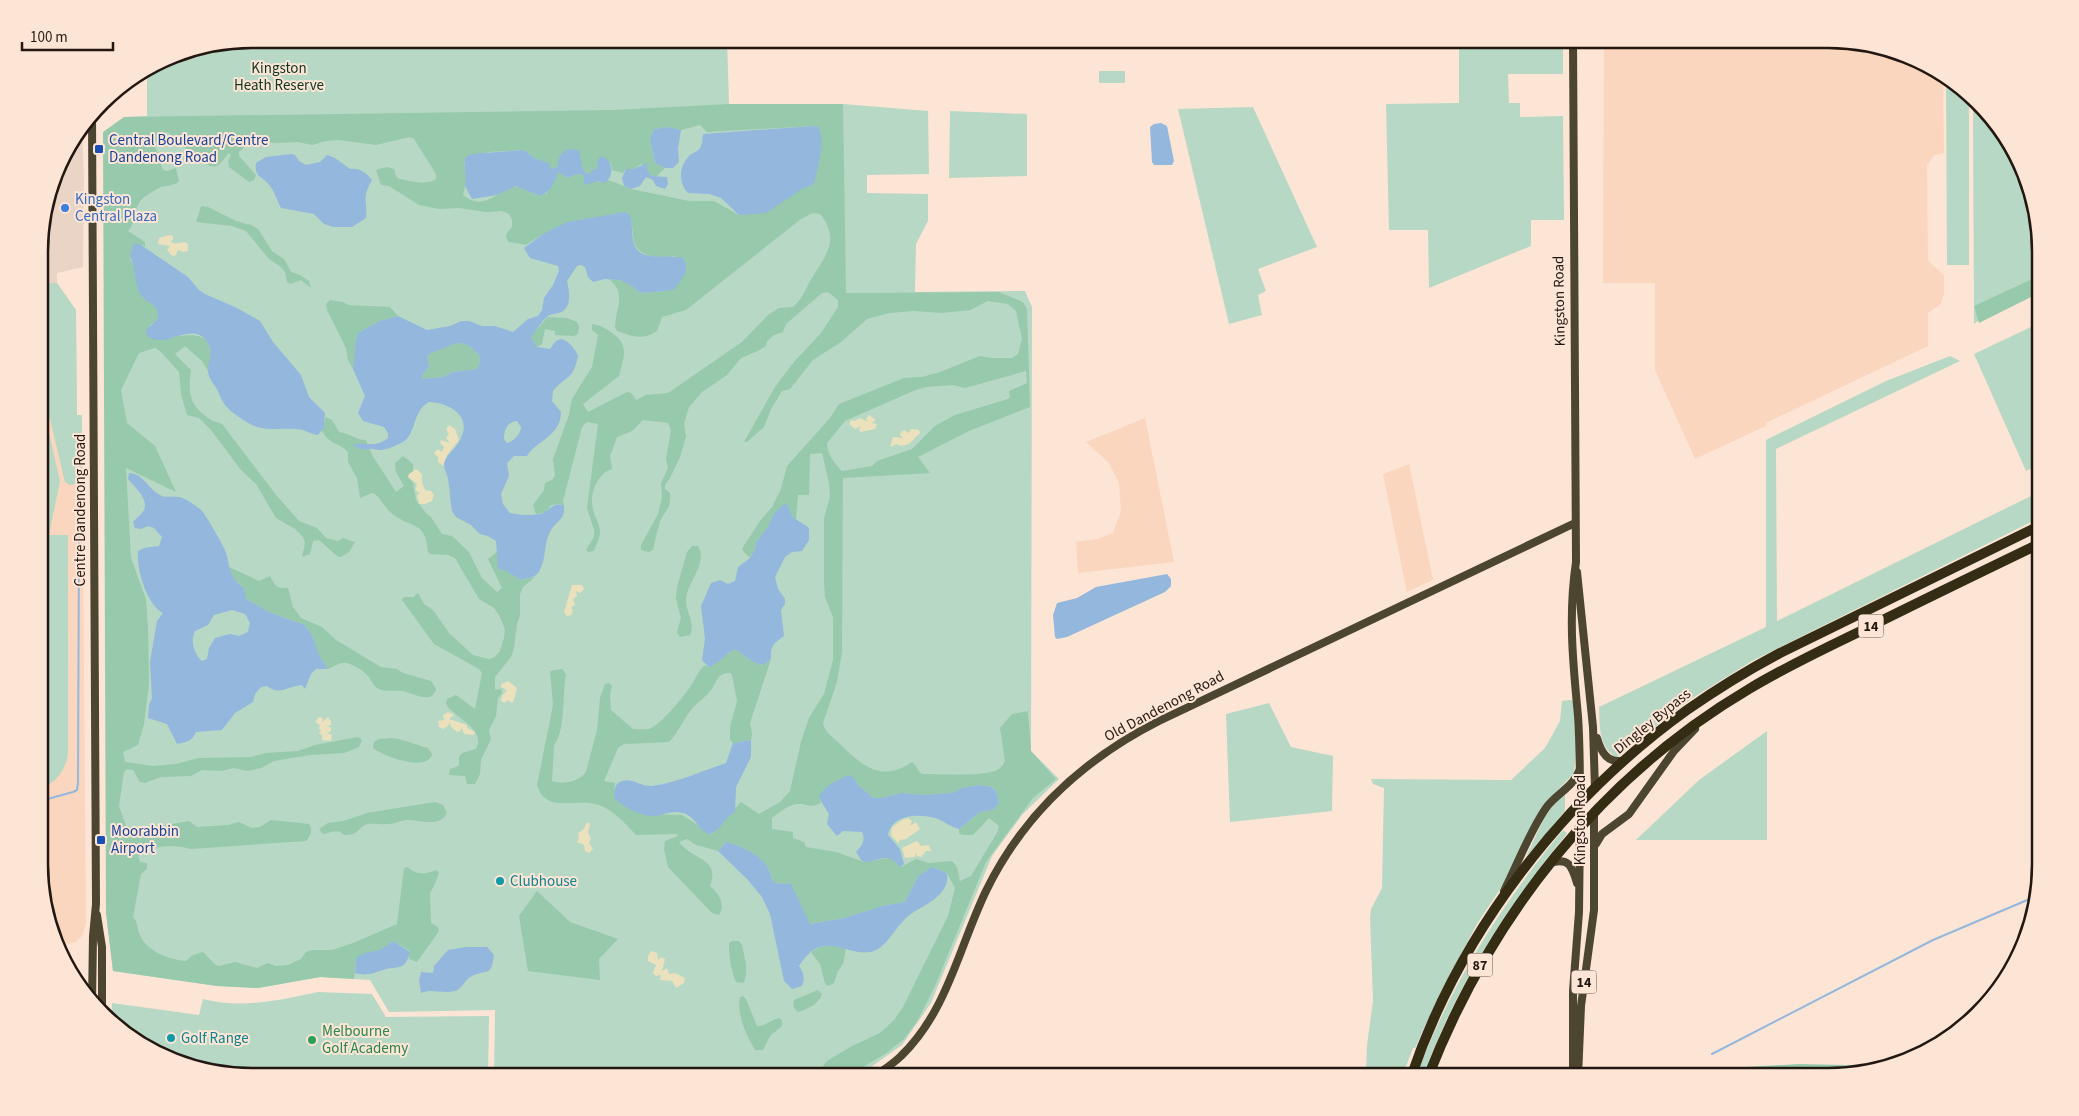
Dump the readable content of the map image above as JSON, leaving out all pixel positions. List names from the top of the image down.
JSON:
{
  "streets": {
    "highway": [
      "Kingston Road",
      "14",
      "Dingley Bypass",
      "87"
    ],
    "main road": ["Centre Dandenong Road", "Old Dandenong Road"]
  },
  "crossings": [
    ["Kingston Road", "Old Dandenong Road"],
    ["Kingston Road", "Dingley Bypass"]
  ],
  "parks": ["Kingston Heath Reserve"],
  "places": {
    "transit": ["Central Boulevard/Centre Dandenong Road", "Moorabbin Airport"],
    "other": [
      "Kingston Central Plaza",
      "Clubhouse",
      "Golf Range",
      "Melbourne Golf Academy"
    ]
  },
  "scale_bar": "100 m"
}
